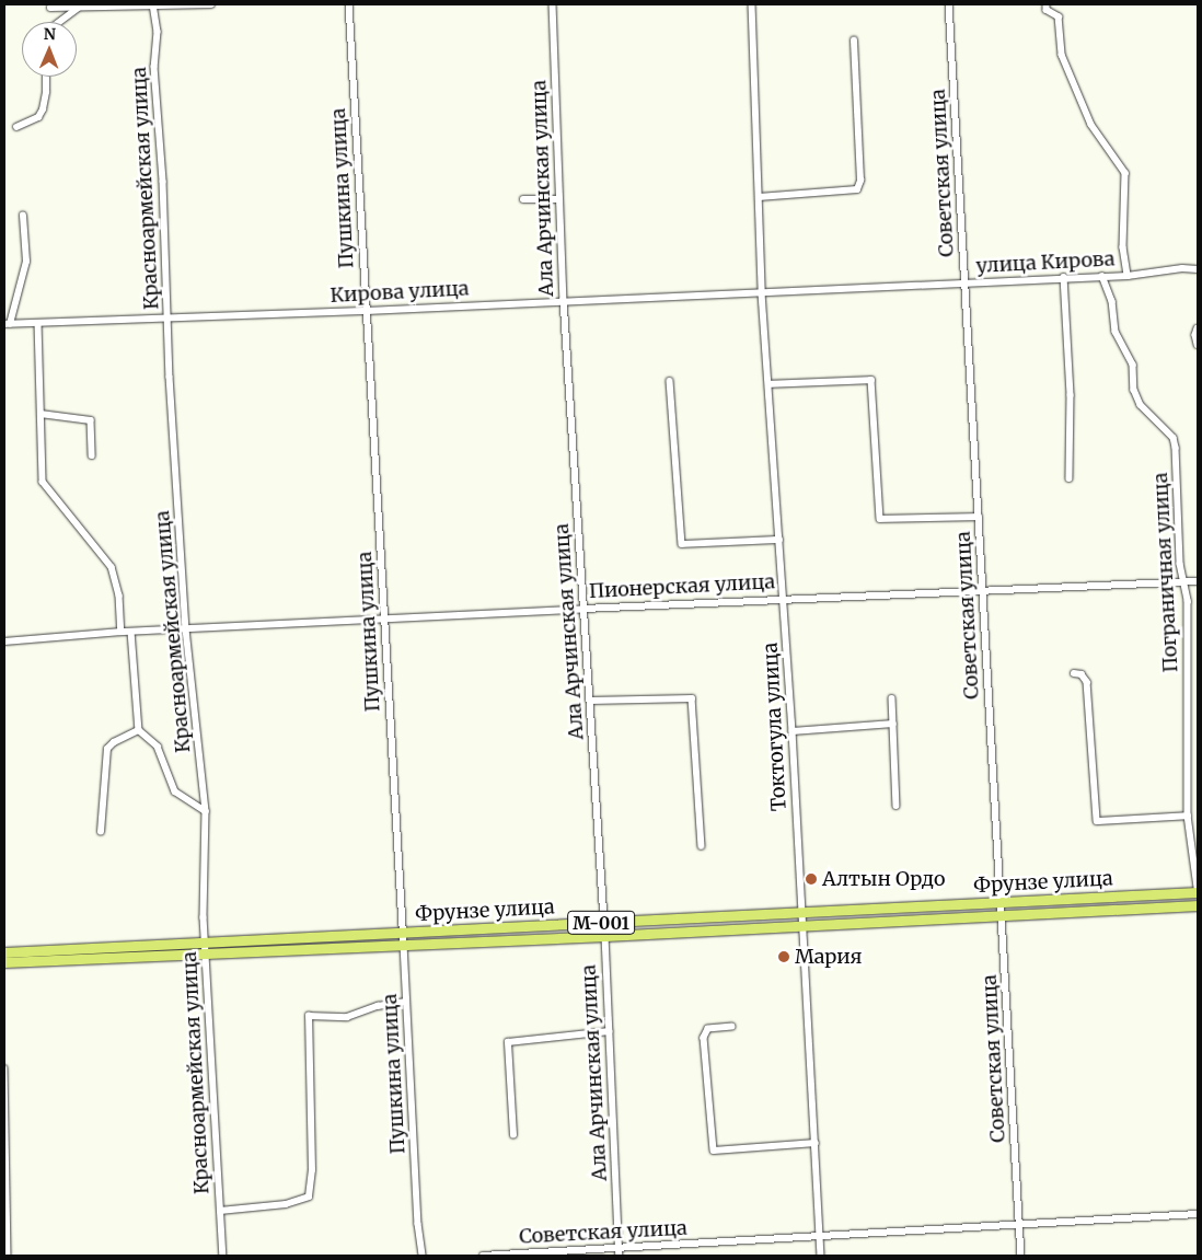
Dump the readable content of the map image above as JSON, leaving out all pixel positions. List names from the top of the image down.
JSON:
{
  "streets": {
    "main road": ["Фрунзе улица", "M-001"],
    "street": [
      "Советская улица",
      "Красноармейская улица",
      "Пушкина улица",
      "Ала Арчинская улица",
      "улица Кирова",
      "Кирова улица",
      "Пограничная улица",
      "Пионерская улица",
      "Токтогула улица"
    ]
  },
  "crossings": [
    ["Советская улица", "Ала Арчинская улица"],
    ["Советская улица", "улица Кирова"],
    ["Советская улица", "Пионерская улица"],
    ["Советская улица", "Токтогула улица"],
    ["Советская улица", "Фрунзе улица"],
    ["Красноармейская улица", "Кирова улица"],
    ["Красноармейская улица", "Пионерская улица"],
    ["Красноармейская улица", "Фрунзе улица"],
    ["Пушкина улица", "Кирова улица"],
    ["Пушкина улица", "Пионерская улица"],
    ["Пушкина улица", "Фрунзе улица"],
    ["Ала Арчинская улица", "Кирова улица"],
    ["Ала Арчинская улица", "Пионерская улица"],
    ["Ала Арчинская улица", "Фрунзе улица"],
    ["улица Кирова", "Кирова улица"],
    ["улица Кирова", "Пограничная улица"],
    ["улица Кирова", "Токтогула улица"],
    ["Кирова улица", "Токтогула улица"],
    ["Пограничная улица", "Пионерская улица"],
    ["Пограничная улица", "Фрунзе улица"],
    ["Пионерская улица", "Токтогула улица"],
    ["Токтогула улица", "Фрунзе улица"]
  ],
  "places": ["Алтын Ордо", "Мария"],
  "north": "top"
}
